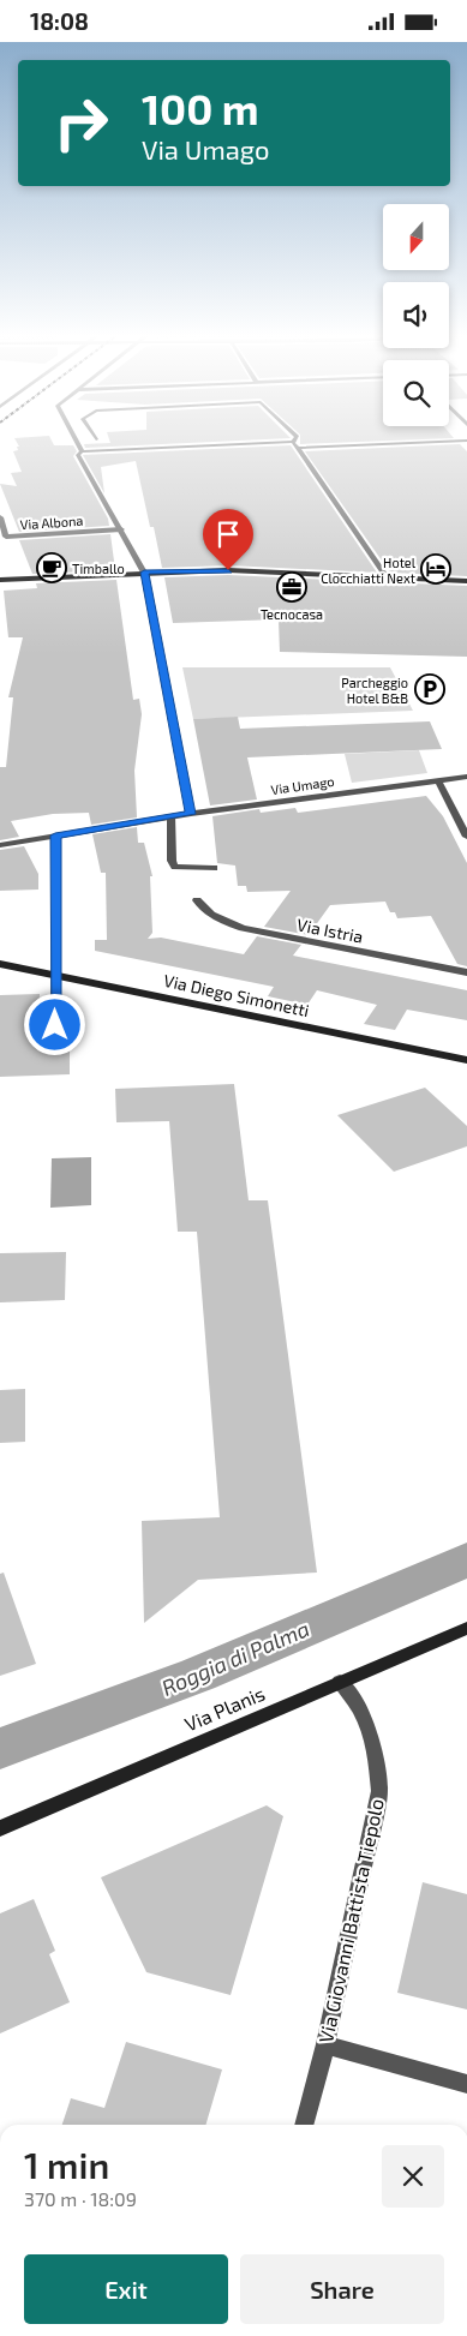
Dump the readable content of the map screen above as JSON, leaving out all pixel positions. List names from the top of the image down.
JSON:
{
  "streets": {
    "main road": ["Via Diego Simonetti", "Via Planis"],
    "street": [
      "Via Albona",
      "Via Umago",
      "Via Istria",
      "Via Giovanni Battista Tiepolo"
    ]
  },
  "crossings": [
    ["Via Albona", "Via Umago"],
    ["Via Planis", "Via Giovanni Battista Tiepolo"]
  ],
  "water": ["Roggia di Palma"],
  "places": {
    "cafe": ["Timballo"],
    "hotel": ["Hotel Clocchiatti Next"],
    "office": ["Tecnocasa"],
    "parking": ["Parcheggio Hotel B&B"]
  },
  "north": "bottom",
  "page": {
    "status": "18:08",
    "turn": ["100 m", "Via Umago"],
    "heading": ["1 min", "370 m · 18:09"],
    "buttons": ["Exit", "Share"]
  }
}
